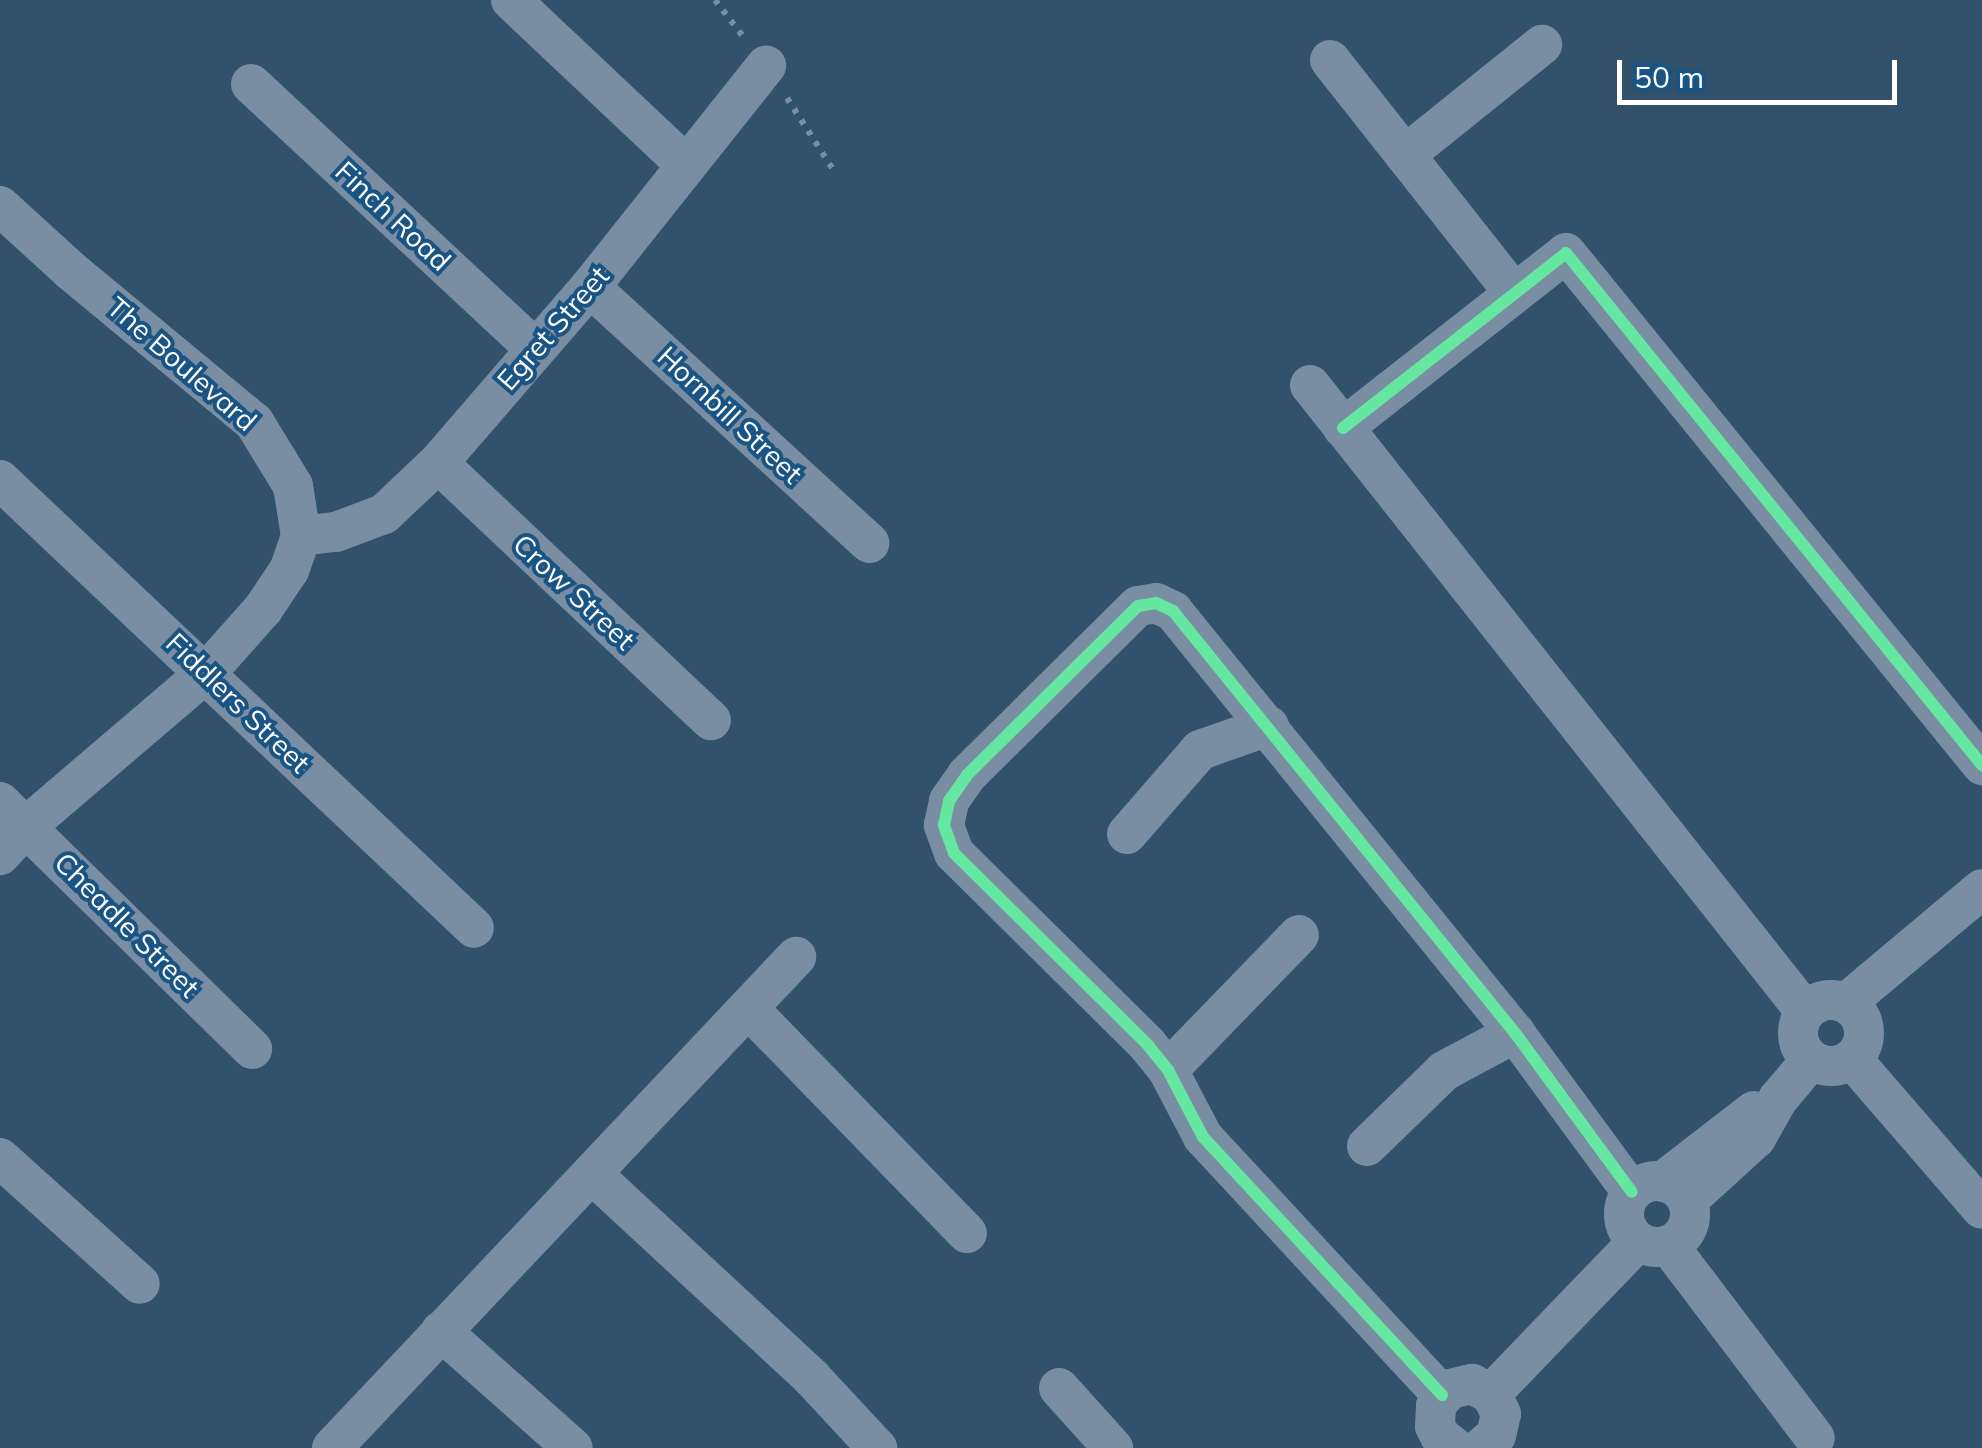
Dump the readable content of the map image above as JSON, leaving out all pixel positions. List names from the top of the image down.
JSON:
{
  "streets": {
    "street": [
      "Finch Road",
      "Egret Street",
      "The Boulevard",
      "Hornbill Street",
      "Crow Street",
      "Fiddlers Street",
      "Cheadle Street"
    ]
  },
  "crossings": [
    ["Finch Road", "Egret Street"],
    ["Egret Street", "The Boulevard"],
    ["Egret Street", "Hornbill Street"],
    ["Egret Street", "Crow Street"]
  ],
  "scale_bar": "50 m"
}
